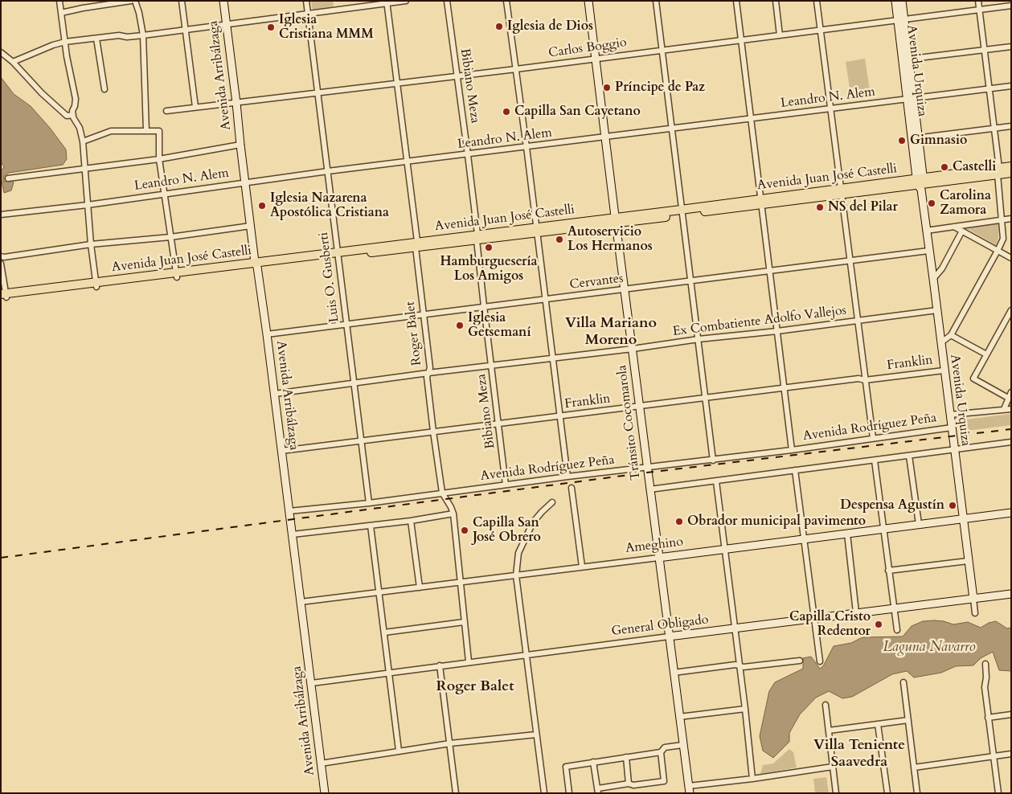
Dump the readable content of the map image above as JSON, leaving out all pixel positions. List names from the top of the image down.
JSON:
{
  "streets": {
    "main road": ["Avenida Juan José Castelli"],
    "street": [
      "Carlos Boggio",
      "Avenida Urquiza",
      "Avenida Arribálzaga",
      "Bibiano Meza",
      "Leandro N. Alem",
      "Luis O. Gusberti",
      "Cervantes",
      "Ex Combatiente Adolfo Vallejos",
      "Roger Balet",
      "Franklin",
      "Tránsito Cocomarola",
      "Avenida Rodríguez Peña",
      "Ameghino",
      "General Obligado"
    ]
  },
  "crossings": [
    ["Carlos Boggio", "Avenida Urquiza"],
    ["Carlos Boggio", "Avenida Arribálzaga"],
    ["Carlos Boggio", "Bibiano Meza"],
    ["Carlos Boggio", "Luis O. Gusberti"],
    ["Carlos Boggio", "Roger Balet"],
    ["Carlos Boggio", "Tránsito Cocomarola"],
    ["Avenida Urquiza", "Leandro N. Alem"],
    ["Avenida Urquiza", "Avenida Juan José Castelli"],
    ["Avenida Urquiza", "Cervantes"],
    ["Avenida Urquiza", "Ex Combatiente Adolfo Vallejos"],
    ["Avenida Urquiza", "Franklin"],
    ["Avenida Urquiza", "Avenida Rodríguez Peña"],
    ["Avenida Urquiza", "Ameghino"],
    ["Avenida Urquiza", "General Obligado"],
    ["Avenida Arribálzaga", "Leandro N. Alem"],
    ["Avenida Arribálzaga", "Avenida Juan José Castelli"],
    ["Avenida Arribálzaga", "Cervantes"],
    ["Avenida Arribálzaga", "Ex Combatiente Adolfo Vallejos"],
    ["Avenida Arribálzaga", "Franklin"],
    ["Avenida Arribálzaga", "Avenida Rodríguez Peña"],
    ["Avenida Arribálzaga", "Ameghino"],
    ["Avenida Arribálzaga", "General Obligado"],
    ["Bibiano Meza", "Leandro N. Alem"],
    ["Bibiano Meza", "Avenida Juan José Castelli"],
    ["Bibiano Meza", "Cervantes"],
    ["Bibiano Meza", "Ex Combatiente Adolfo Vallejos"],
    ["Bibiano Meza", "Franklin"],
    ["Bibiano Meza", "Avenida Rodríguez Peña"],
    ["Leandro N. Alem", "Luis O. Gusberti"],
    ["Leandro N. Alem", "Roger Balet"],
    ["Leandro N. Alem", "Tránsito Cocomarola"],
    ["Avenida Juan José Castelli", "Luis O. Gusberti"],
    ["Avenida Juan José Castelli", "Roger Balet"],
    ["Avenida Juan José Castelli", "Tránsito Cocomarola"],
    ["Luis O. Gusberti", "Cervantes"],
    ["Luis O. Gusberti", "Ex Combatiente Adolfo Vallejos"],
    ["Luis O. Gusberti", "Franklin"],
    ["Luis O. Gusberti", "Avenida Rodríguez Peña"],
    ["Cervantes", "Roger Balet"],
    ["Cervantes", "Tránsito Cocomarola"],
    ["Ex Combatiente Adolfo Vallejos", "Roger Balet"],
    ["Ex Combatiente Adolfo Vallejos", "Tránsito Cocomarola"],
    ["Roger Balet", "Franklin"],
    ["Roger Balet", "Avenida Rodríguez Peña"],
    ["Roger Balet", "Ameghino"],
    ["Roger Balet", "General Obligado"],
    ["Franklin", "Tránsito Cocomarola"],
    ["Tránsito Cocomarola", "Avenida Rodríguez Peña"],
    ["Tránsito Cocomarola", "Ameghino"],
    ["Tránsito Cocomarola", "General Obligado"]
  ],
  "districts": ["Villa Mariano Moreno", "Roger Balet", "Villa Teniente Saavedra"],
  "water": ["Laguna Navarro"],
  "places": [
    "Iglesia de Dios",
    "Iglesia Cristiana MMM",
    "Príncipe de Paz",
    "Capilla San Cayetano",
    "Gimnasio",
    "Castelli",
    "Carolina Zamora",
    "Iglesia Nazarena Apostólica Cristiana",
    "NS del Pilar",
    "Autoservicio Los Hermanos",
    "Hamburguesería Los Amigos",
    "Iglesia Getsemaní",
    "Despensa Agustín",
    "Obrador municipal pavimento",
    "Capilla San José Obrero",
    "Capilla Cristo Redentor"
  ]
}
